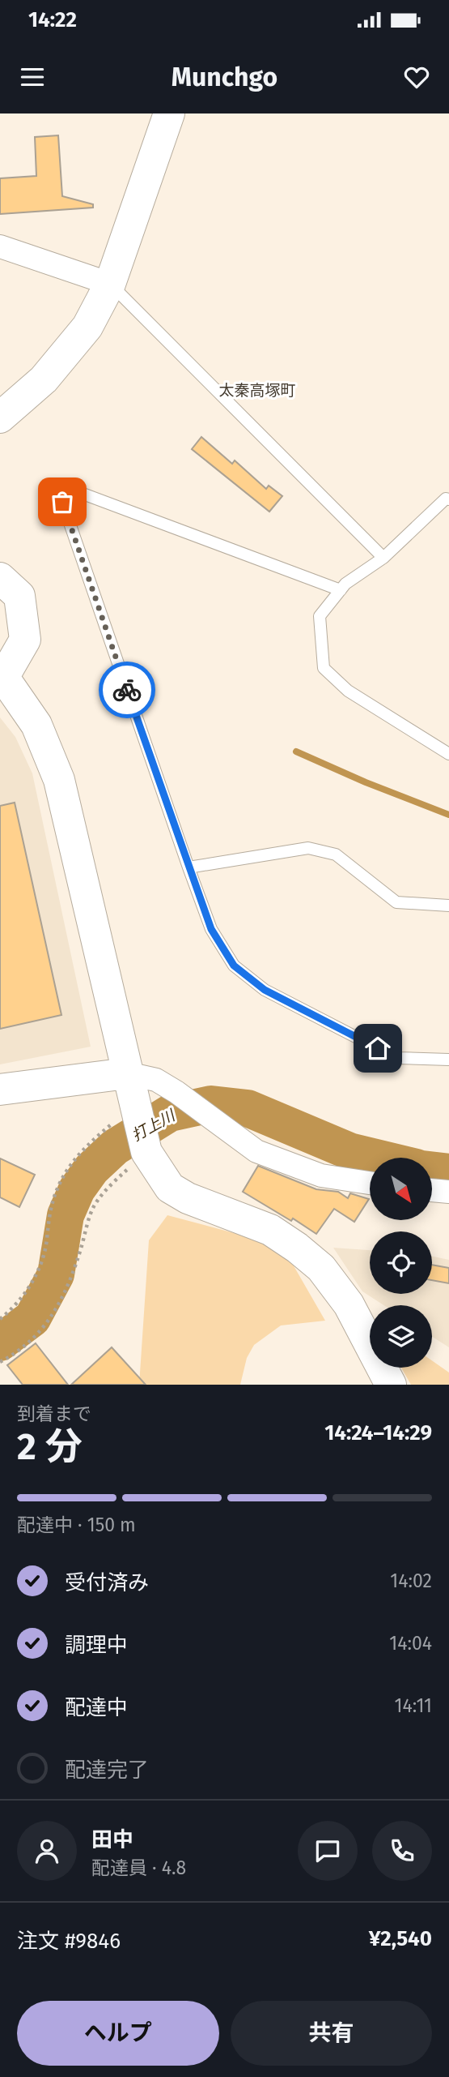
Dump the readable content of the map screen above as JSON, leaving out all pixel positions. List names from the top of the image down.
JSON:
{
  "districts": ["太秦高塚町"],
  "water": ["打上川"],
  "north": "bottom right",
  "page": {
    "status": "14:22",
    "header": "Munchgo",
    "heading": ["2 分", "到着まで", "14:24–14:29"],
    "panel": [
      "田中",
      "配達員 · 4.8",
      "注文 #9846",
      "¥2,540"
    ],
    "bar": "配達中 · 150 m",
    "list": [
      ["受付済み", "14:02"],
      ["調理中", "14:04"],
      ["配達中", "14:11"],
      "配達完了"
    ],
    "buttons": ["ヘルプ", "共有"]
  }
}
